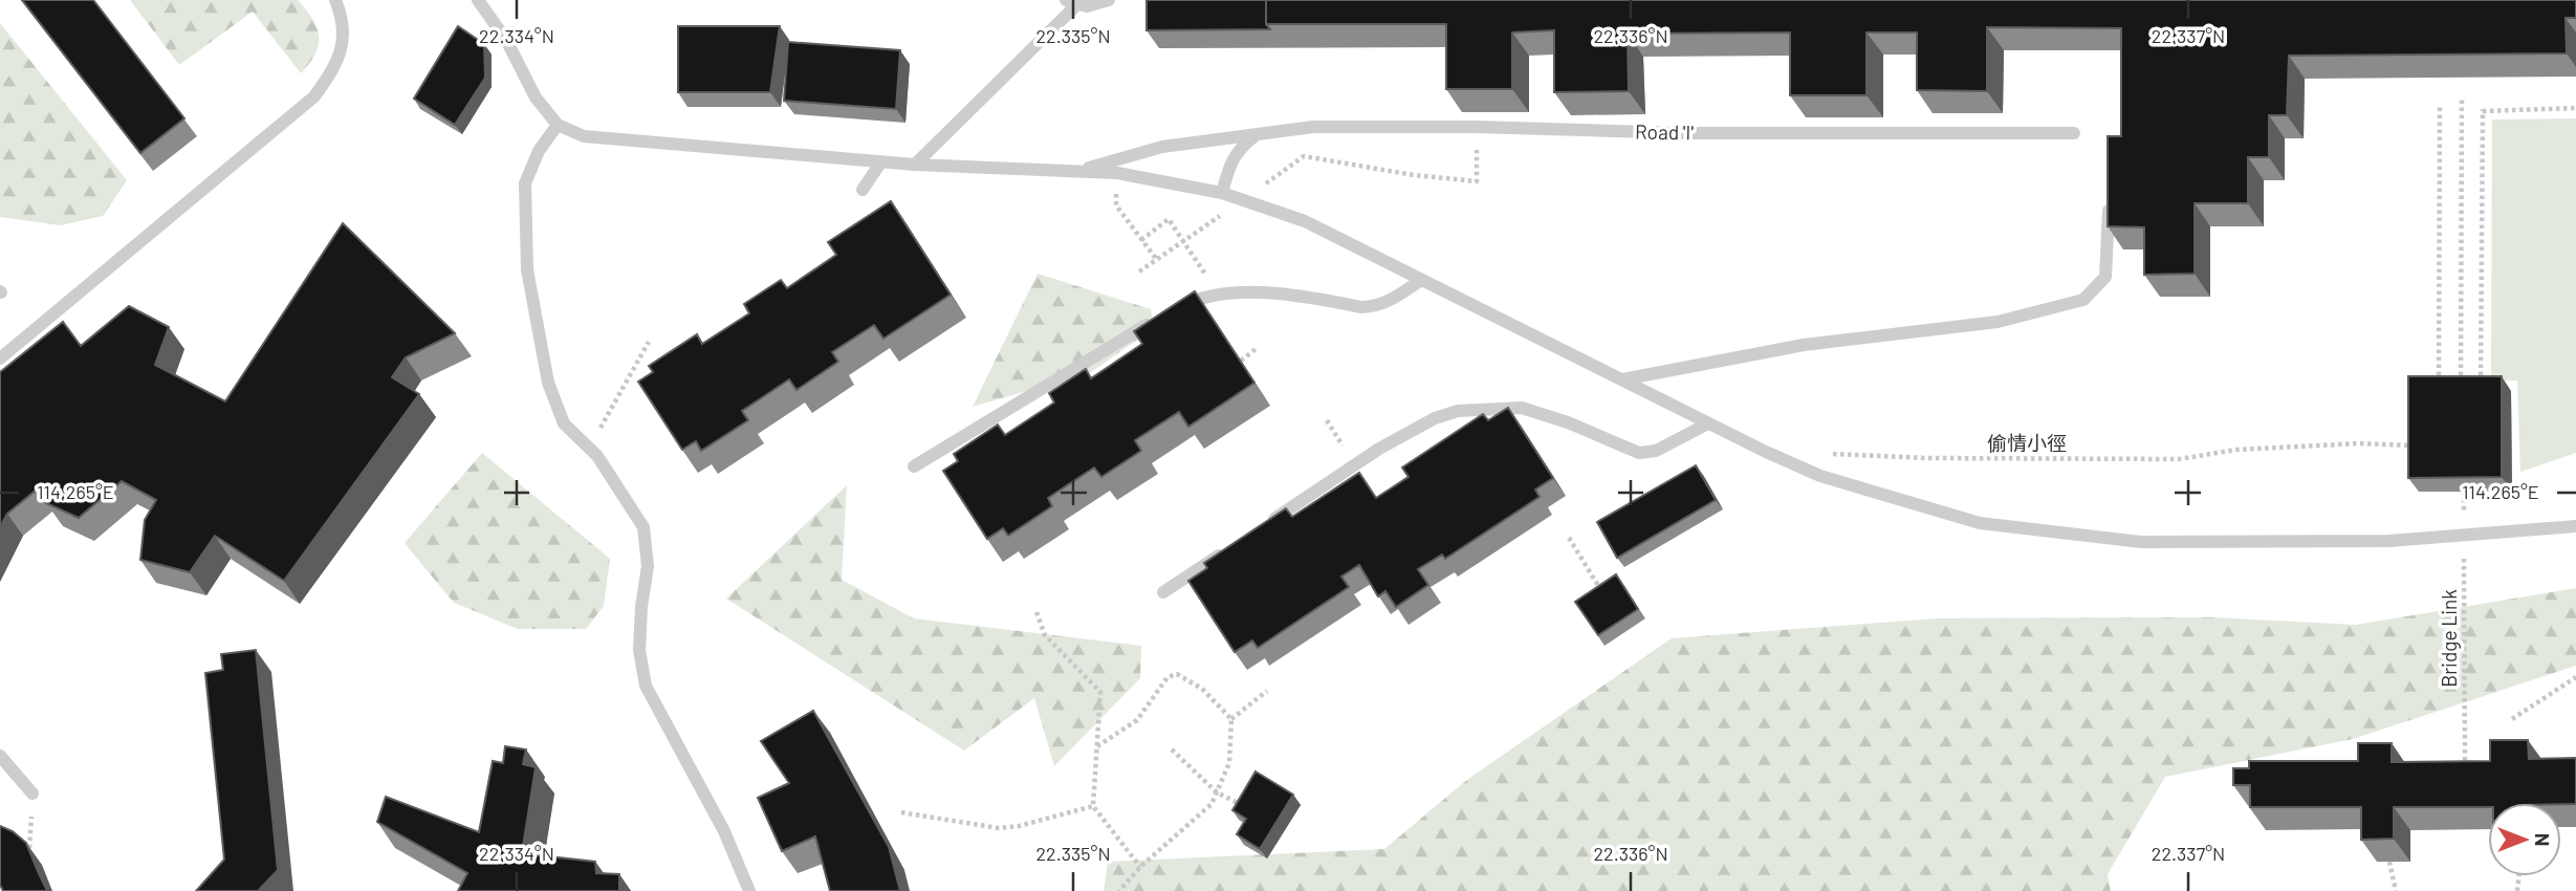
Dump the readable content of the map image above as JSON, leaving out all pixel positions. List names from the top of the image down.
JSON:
{
  "streets": {
    "lane": ["Road 'I'"],
    "path": ["偷情小徑", "Bridge Link"]
  },
  "north": "right",
  "coordinates": [
    "22.334°N",
    "22.335°N",
    "22.336°N",
    "22.337°N",
    "114.265°E"
  ]
}
